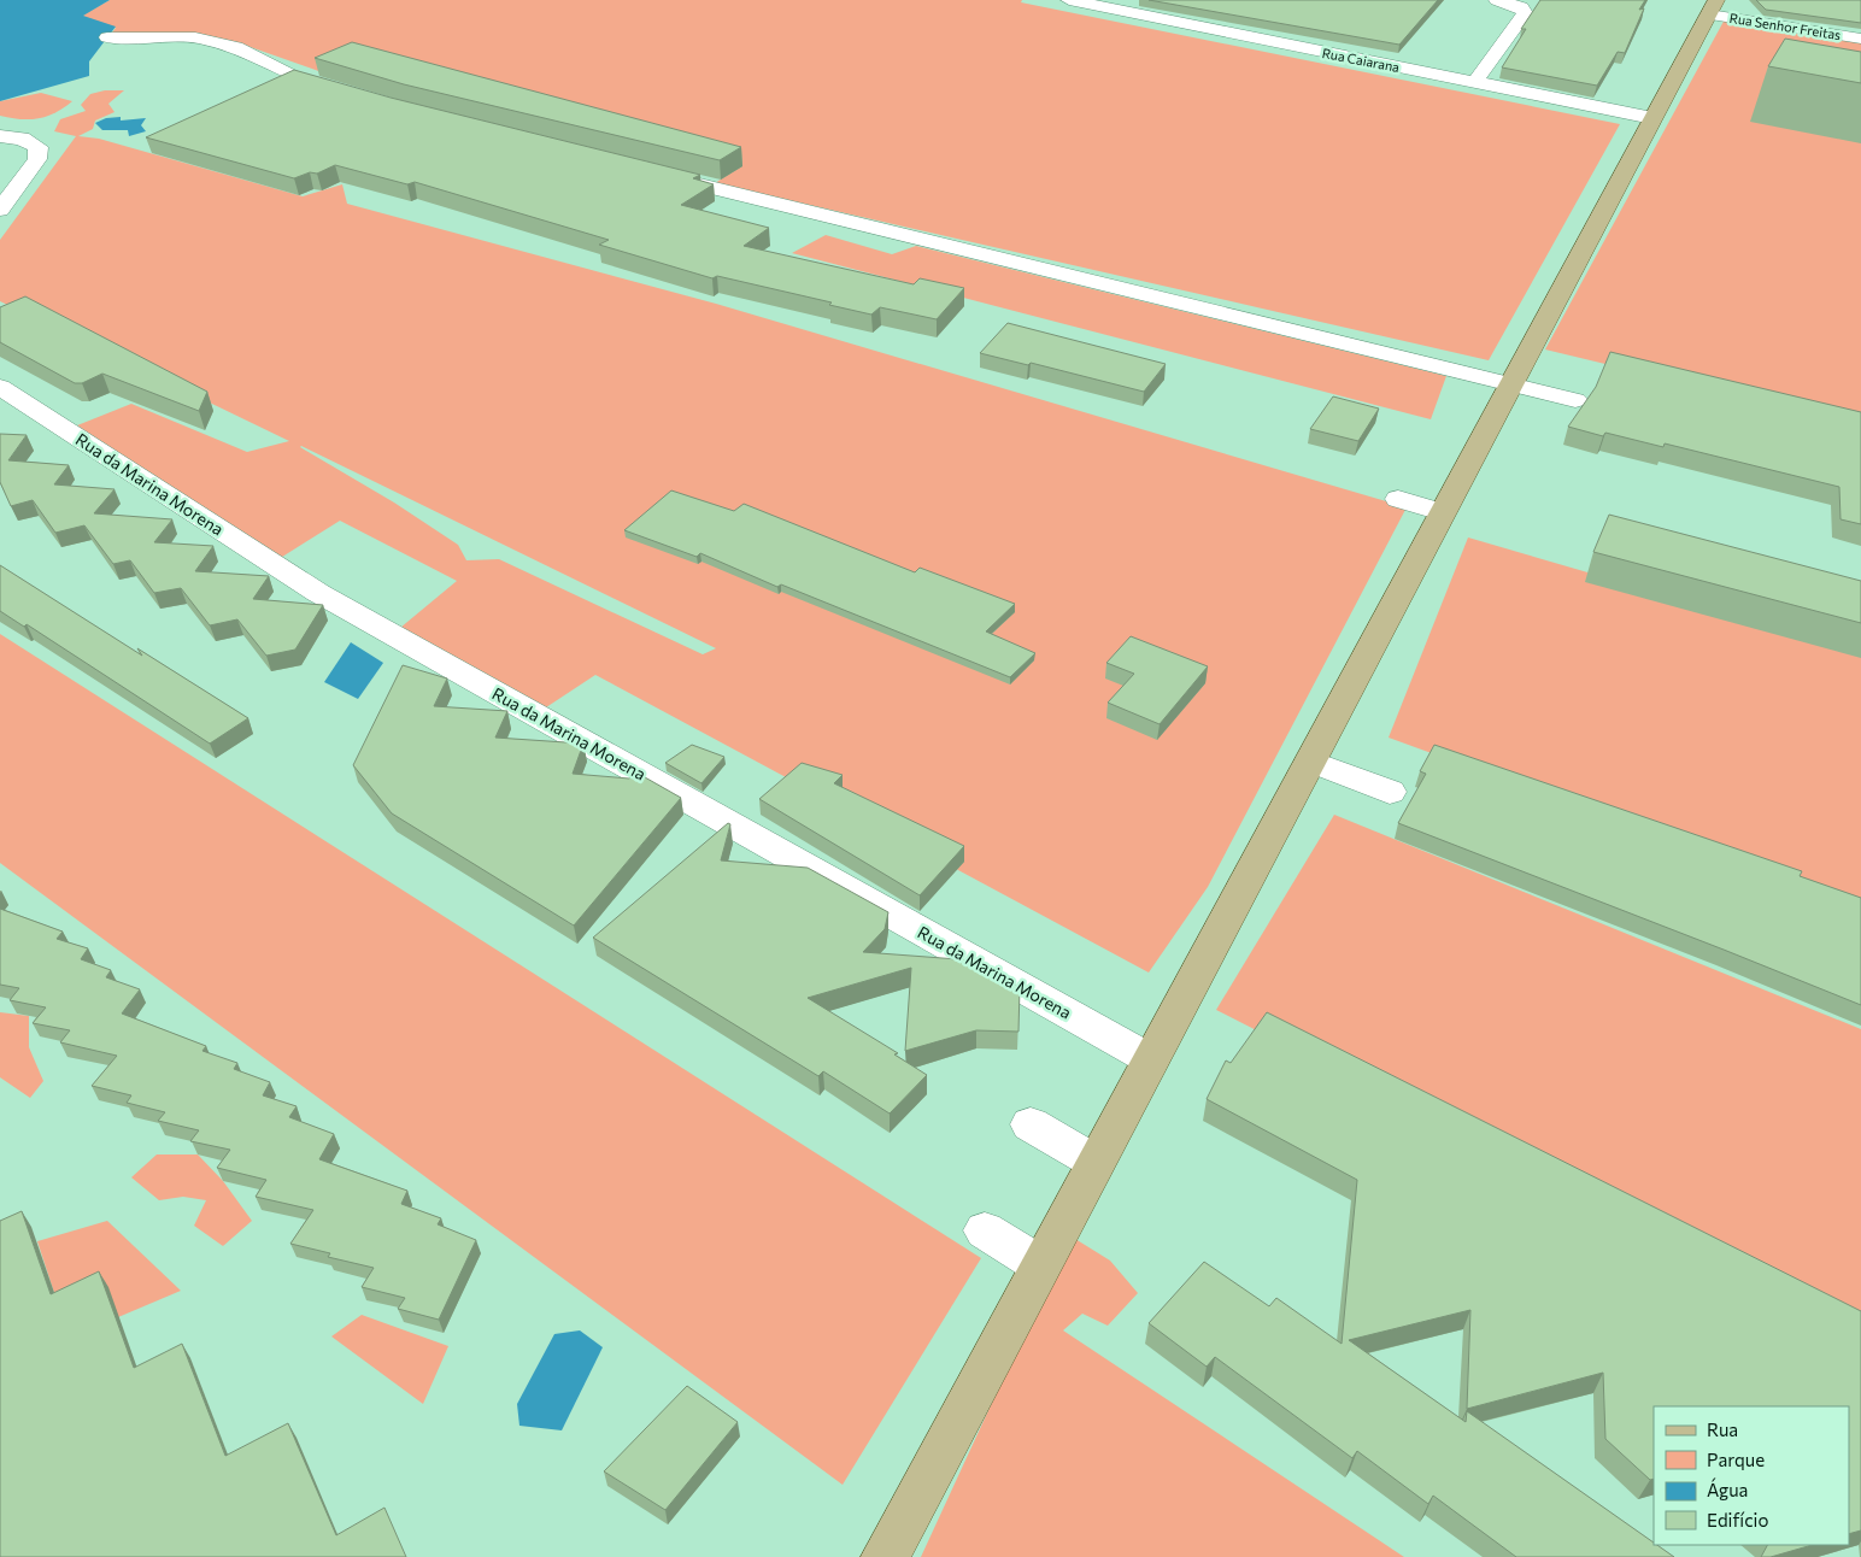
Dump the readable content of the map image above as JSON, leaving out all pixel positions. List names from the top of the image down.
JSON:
{
  "streets": {
    "street": ["Rua Senhor Freitas", "Rua Caiarana", "Rua da Marina Morena"]
  },
  "legend": [
    "Rua",
    "Parque",
    "Água",
    "Edifício"
  ]
}
